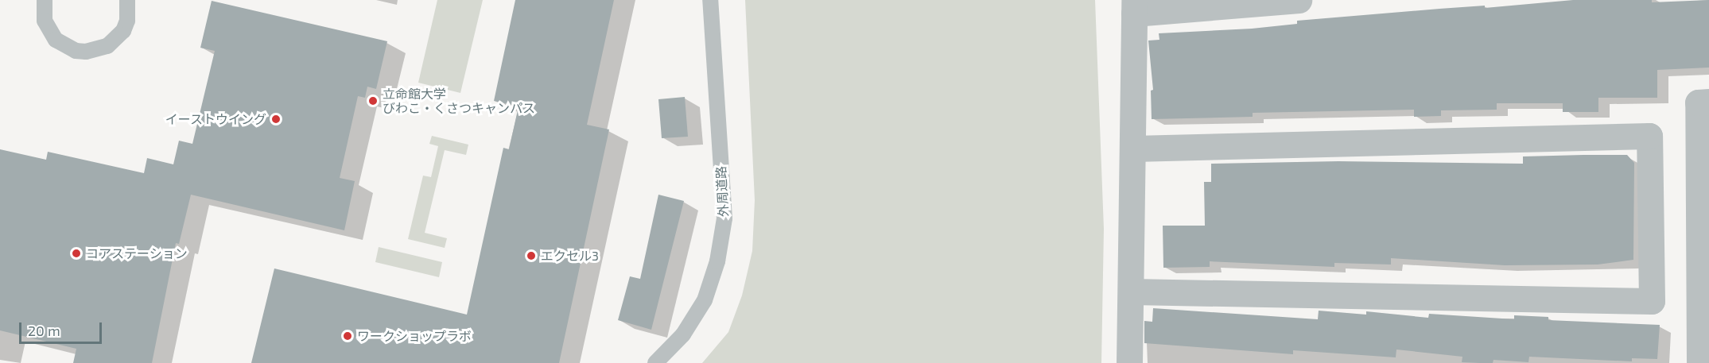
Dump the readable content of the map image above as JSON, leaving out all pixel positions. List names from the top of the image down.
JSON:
{
  "streets": {
    "lane": ["外周道路"]
  },
  "places": [
    "立命館大学 びわこ・くさつキャンパス",
    "イーストウイング",
    "コアステーション",
    "エクセル3",
    "ワークショップラボ"
  ],
  "scale_bar": "20 m"
}
